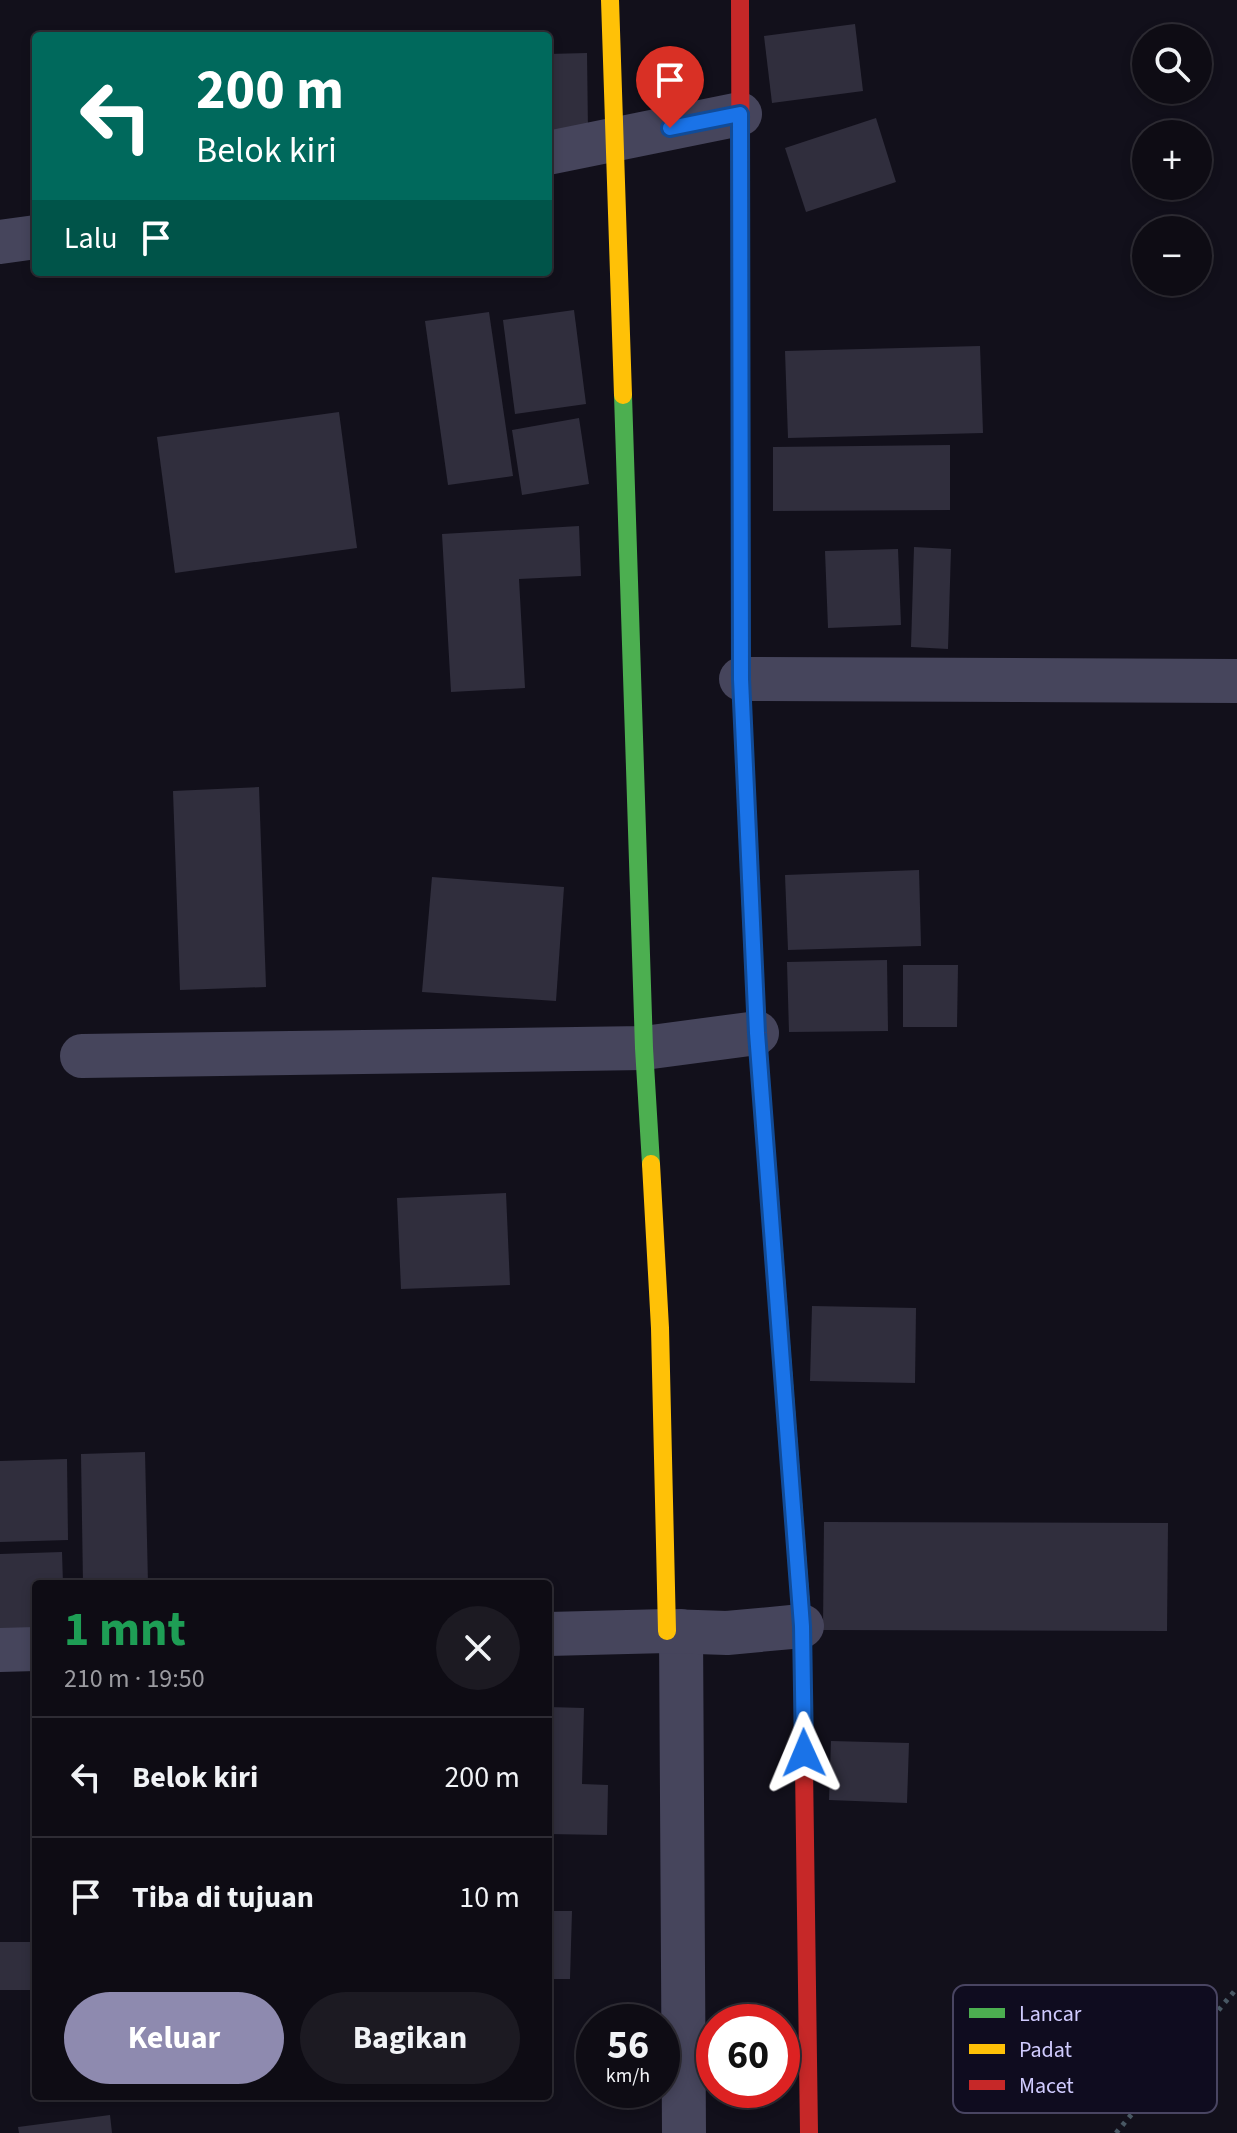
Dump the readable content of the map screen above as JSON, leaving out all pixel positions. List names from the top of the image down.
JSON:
{
  "legend": ["Lancar", "Padat", "Macet"],
  "page": {
    "map_buttons": ["+", "−"],
    "turn": ["200 m", "Belok kiri"],
    "then": "Lalu",
    "heading": ["1 mnt", "210 m · 19:50"],
    "list": [
      {
        "name": "Belok kiri",
        "value": "200 m"
      },
      {
        "name": "Tiba di tujuan",
        "value": "10 m"
      }
    ],
    "buttons": ["Keluar", "Bagikan"],
    "speed": "56 km/h",
    "limit": "60"
  }
}
